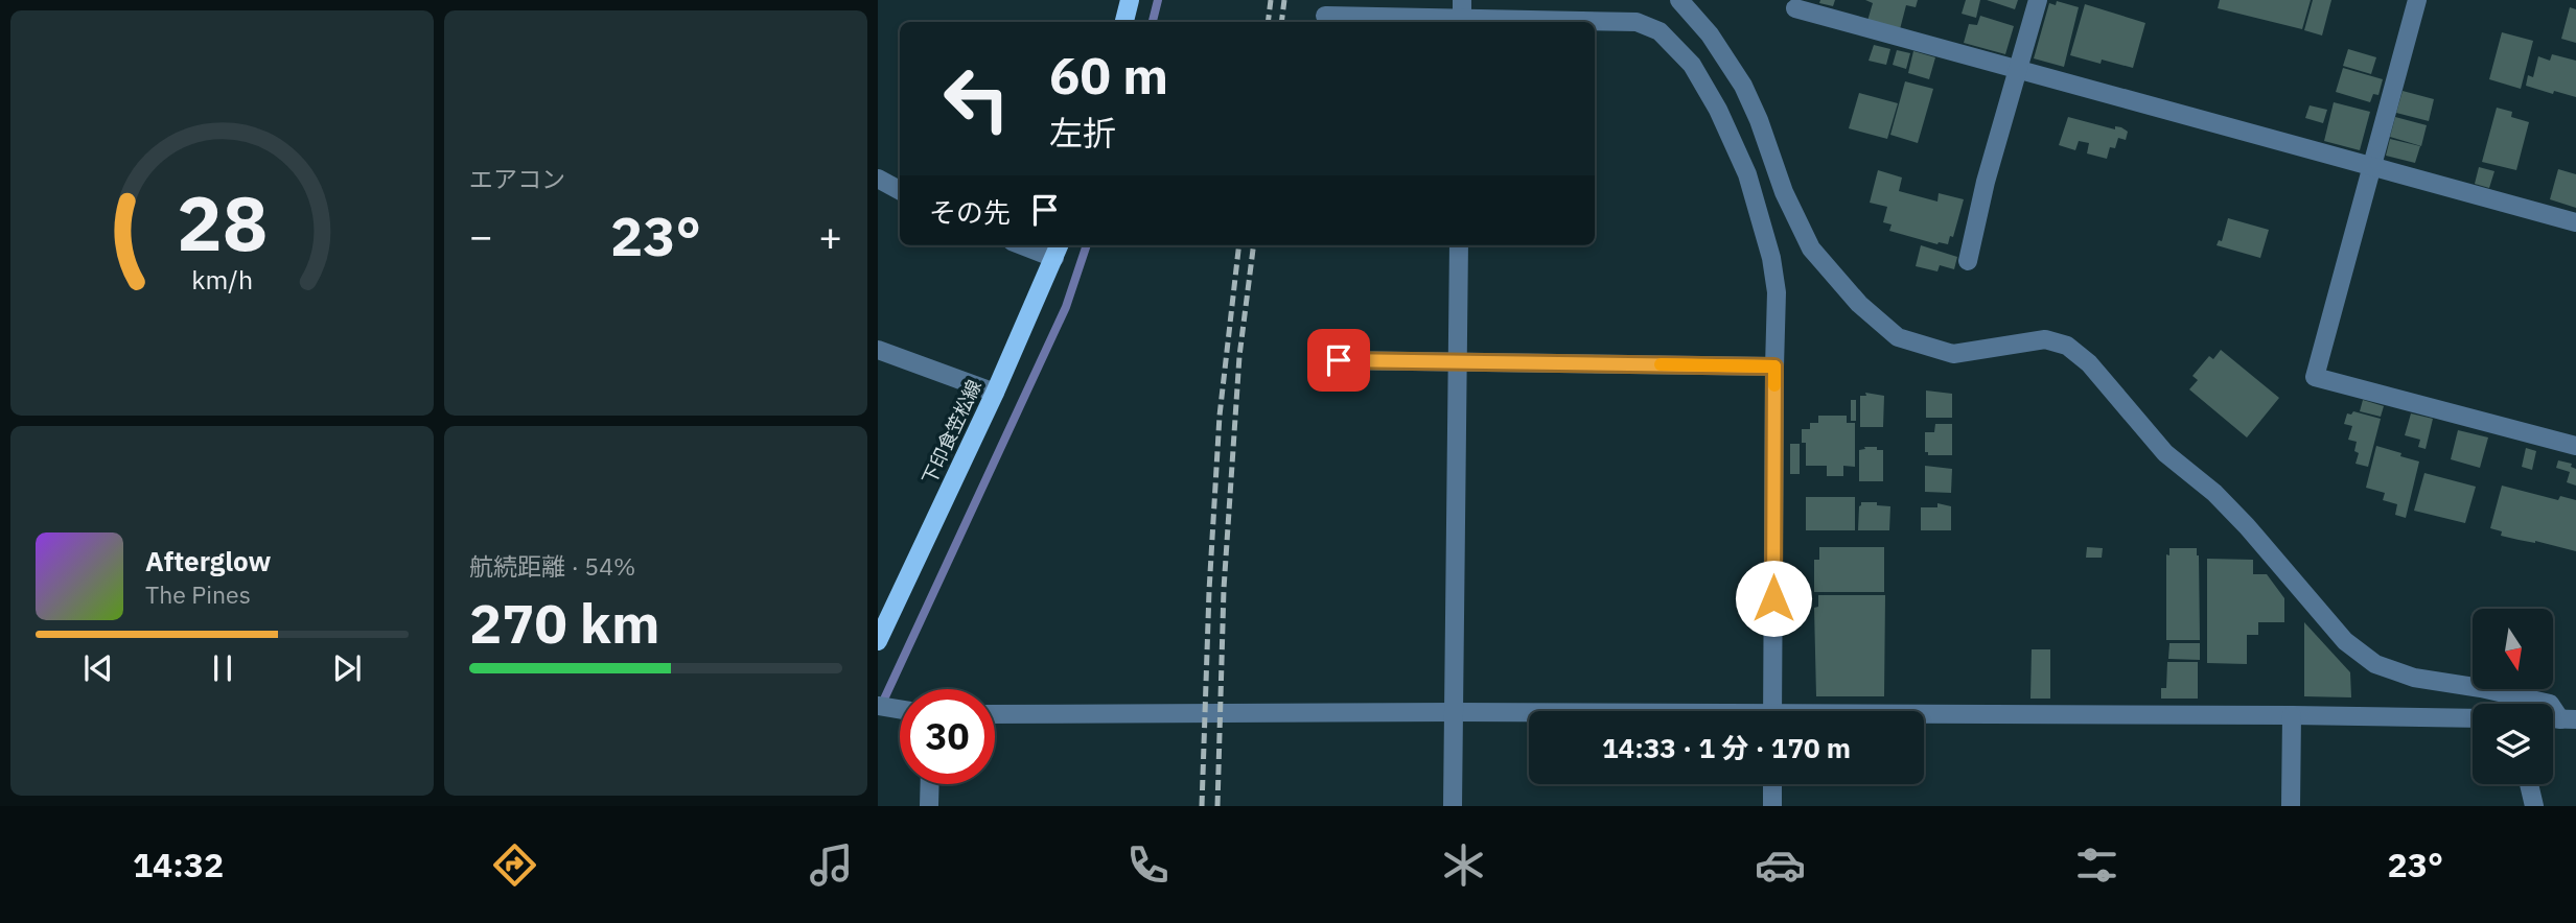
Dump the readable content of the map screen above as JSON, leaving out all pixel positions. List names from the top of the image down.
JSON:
{
  "streets": {
    "main road": ["下印食笠松線"]
  },
  "north": "bottom",
  "page": {
    "tile": [
      "エアコン",
      ["航続距離 · 54%", "270 km"]
    ],
    "turn": ["60 m", "左折"],
    "then": "その先",
    "heat": ["−", "23°", "+"],
    "song": ["Afterglow", "The Pines"],
    "limit": "30",
    "trip": "14:33 · 1 分 · 170 m",
    "tabs": ["14:32", "23°"],
    "gauge": ["28", "km/h"]
  }
}
